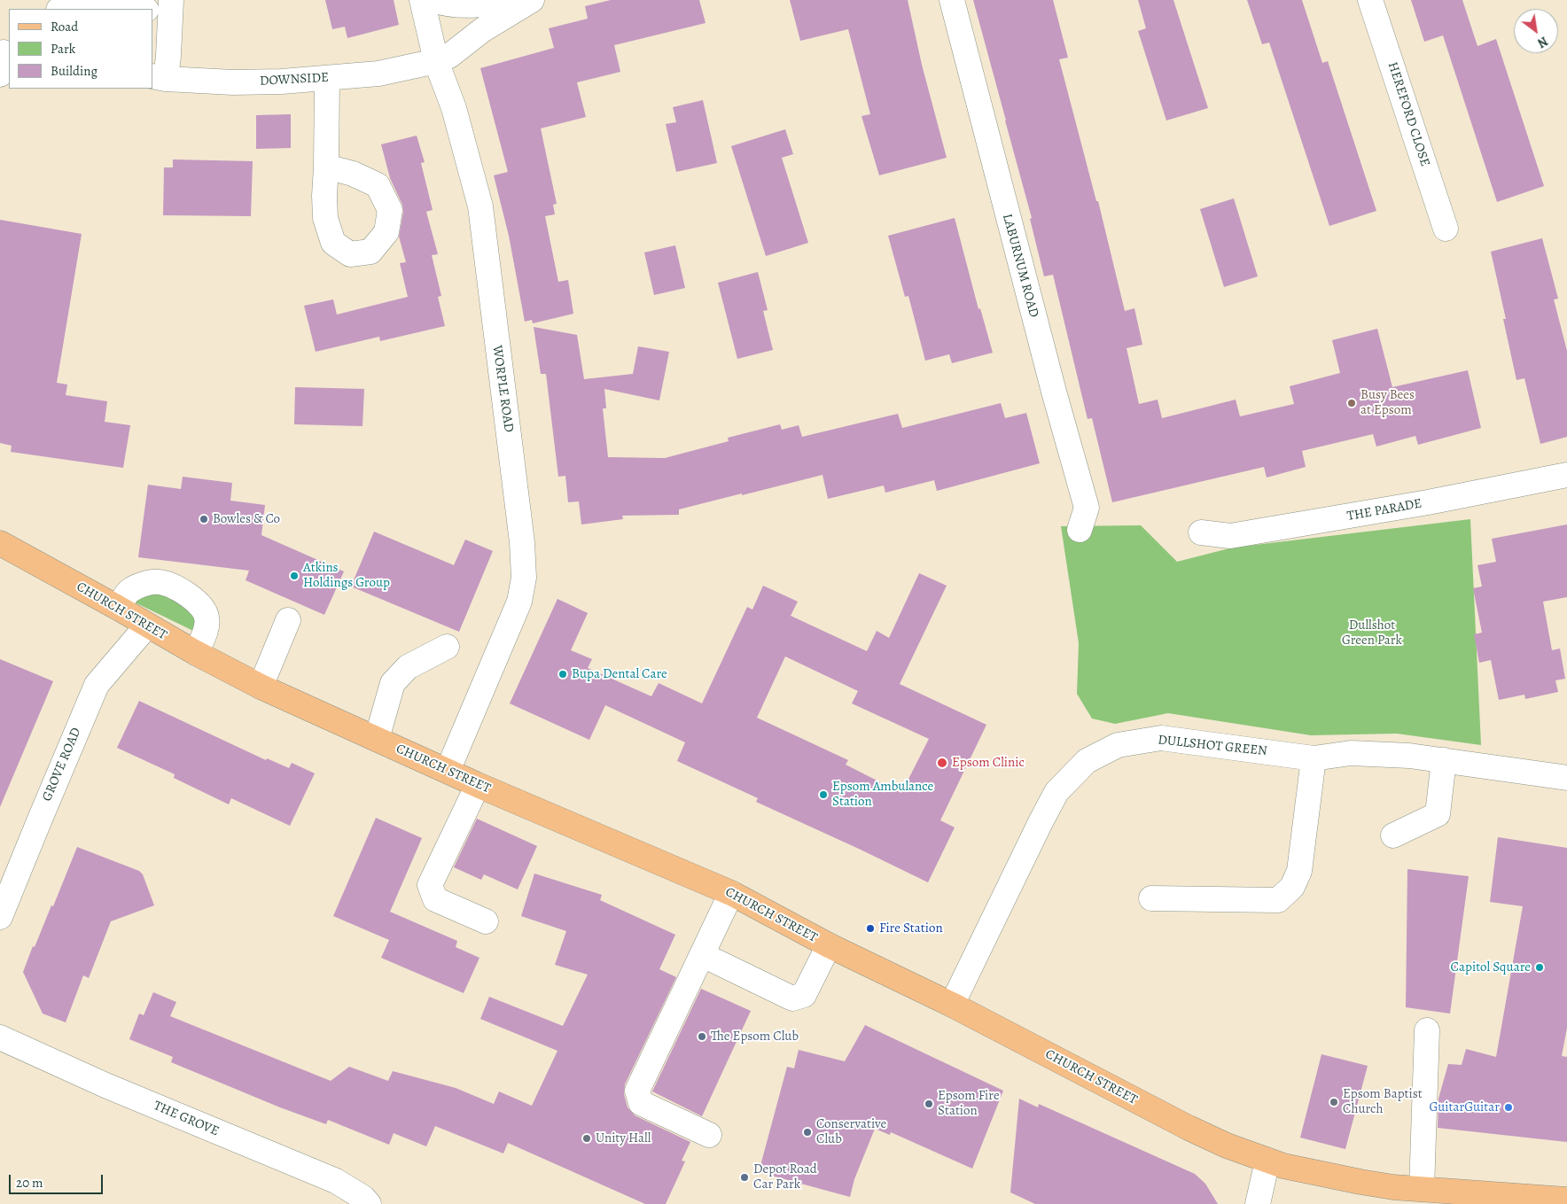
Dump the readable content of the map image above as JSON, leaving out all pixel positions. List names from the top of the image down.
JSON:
{
  "streets": {
    "main road": ["CHURCH STREET"],
    "street": [
      "DOWNSIDE",
      "HEREFORD CLOSE",
      "LABURNUM ROAD",
      "WORPLE ROAD",
      "THE PARADE",
      "DULLSHOT GREEN",
      "GROVE ROAD",
      "THE GROVE"
    ]
  },
  "crossings": [
    ["DOWNSIDE", "WORPLE ROAD"],
    ["WORPLE ROAD", "CHURCH STREET"],
    ["CHURCH STREET", "DULLSHOT GREEN"],
    ["CHURCH STREET", "GROVE ROAD"]
  ],
  "parks": ["Dullshot Green Park"],
  "places": [
    "Busy Bees at Epsom",
    "Bowles & Co",
    "Atkins Holdings Group",
    "Bupa Dental Care",
    "Epsom Clinic",
    "Epsom Ambulance Station",
    "Fire Station",
    "Capitol Square",
    "The Epsom Club",
    "Epsom Baptist Church",
    "Epsom Fire Station",
    "GuitarGuitar",
    "Conservative Club",
    "Unity Hall",
    "Depot Road Car Park"
  ],
  "legend": ["Road", "Park", "Building"],
  "scale_bar": "20 m",
  "north": "bottom right"
}
